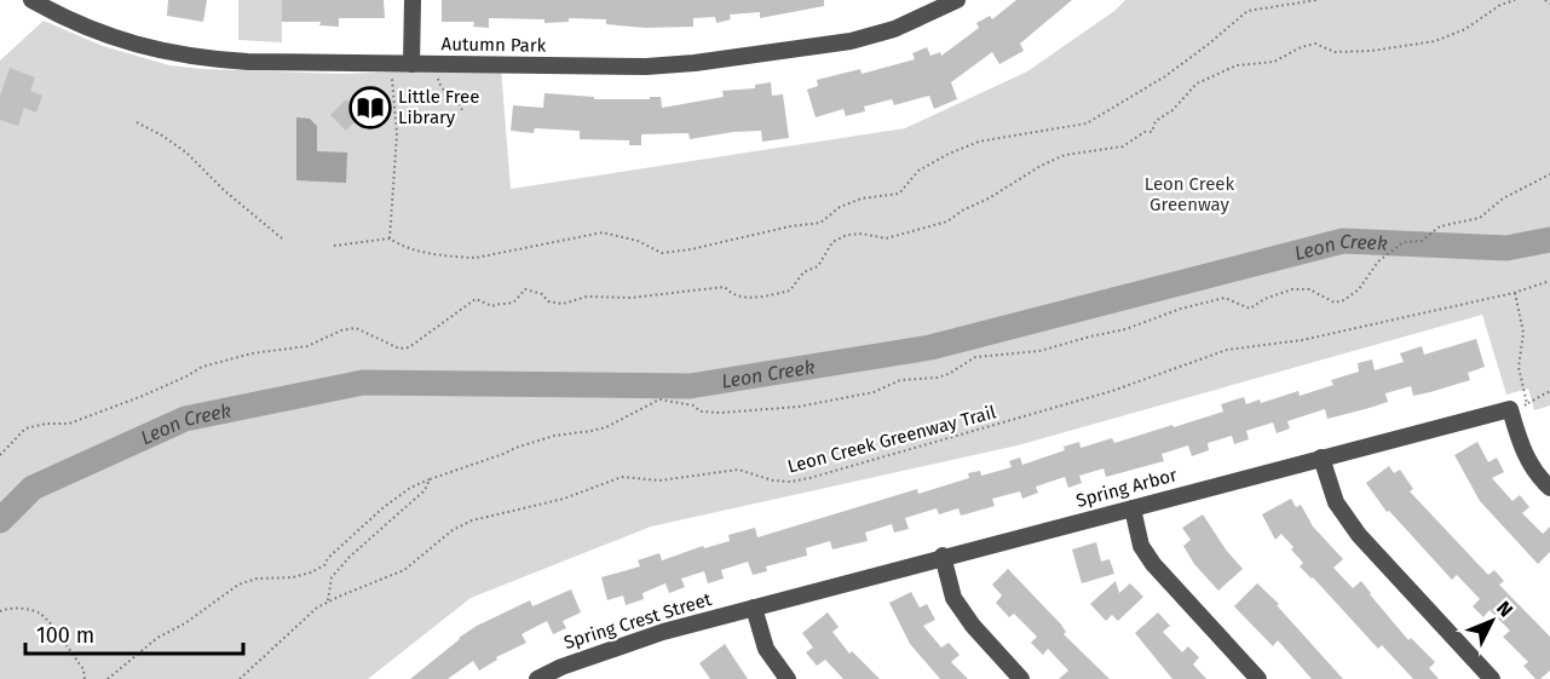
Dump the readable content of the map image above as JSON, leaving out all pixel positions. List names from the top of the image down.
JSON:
{
  "streets": {
    "street": ["Autumn Park", "Spring Arbor", "Spring Crest Street"],
    "path": ["Leon Creek Greenway Trail"]
  },
  "crossings": [
    ["Spring Arbor", "Spring Crest Street"]
  ],
  "water": ["Leon Creek"],
  "parks": ["Leon Creek Greenway"],
  "places": {
    "library": ["Little Free Library"]
  },
  "scale_bar": "100 m",
  "north": "top right"
}
